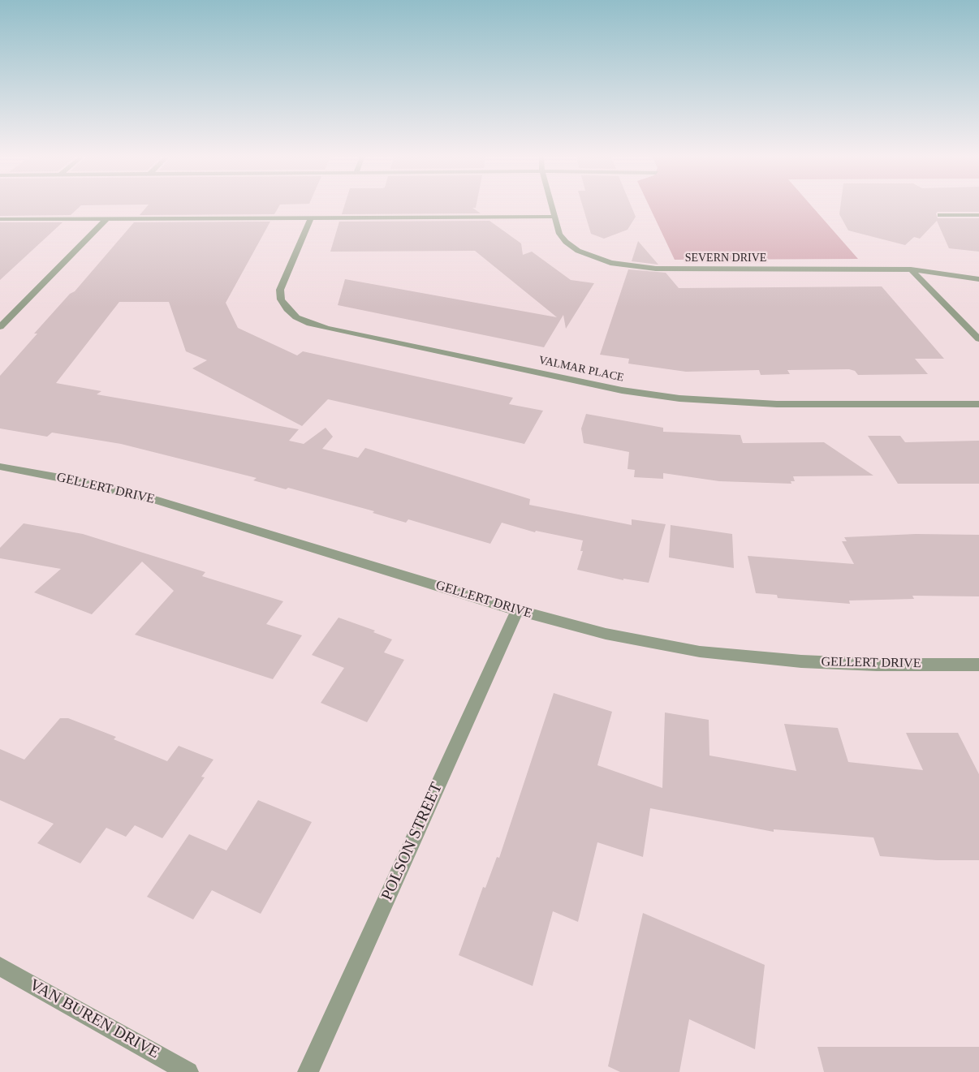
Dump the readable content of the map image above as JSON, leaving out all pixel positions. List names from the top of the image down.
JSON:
{
  "streets": {
    "street": [
      "SEVERN DRIVE",
      "VALMAR PLACE",
      "GELLERT DRIVE",
      "POLSON STREET",
      "VAN BUREN DRIVE"
    ]
  },
  "crossings": [
    ["GELLERT DRIVE", "POLSON STREET"]
  ]
}
